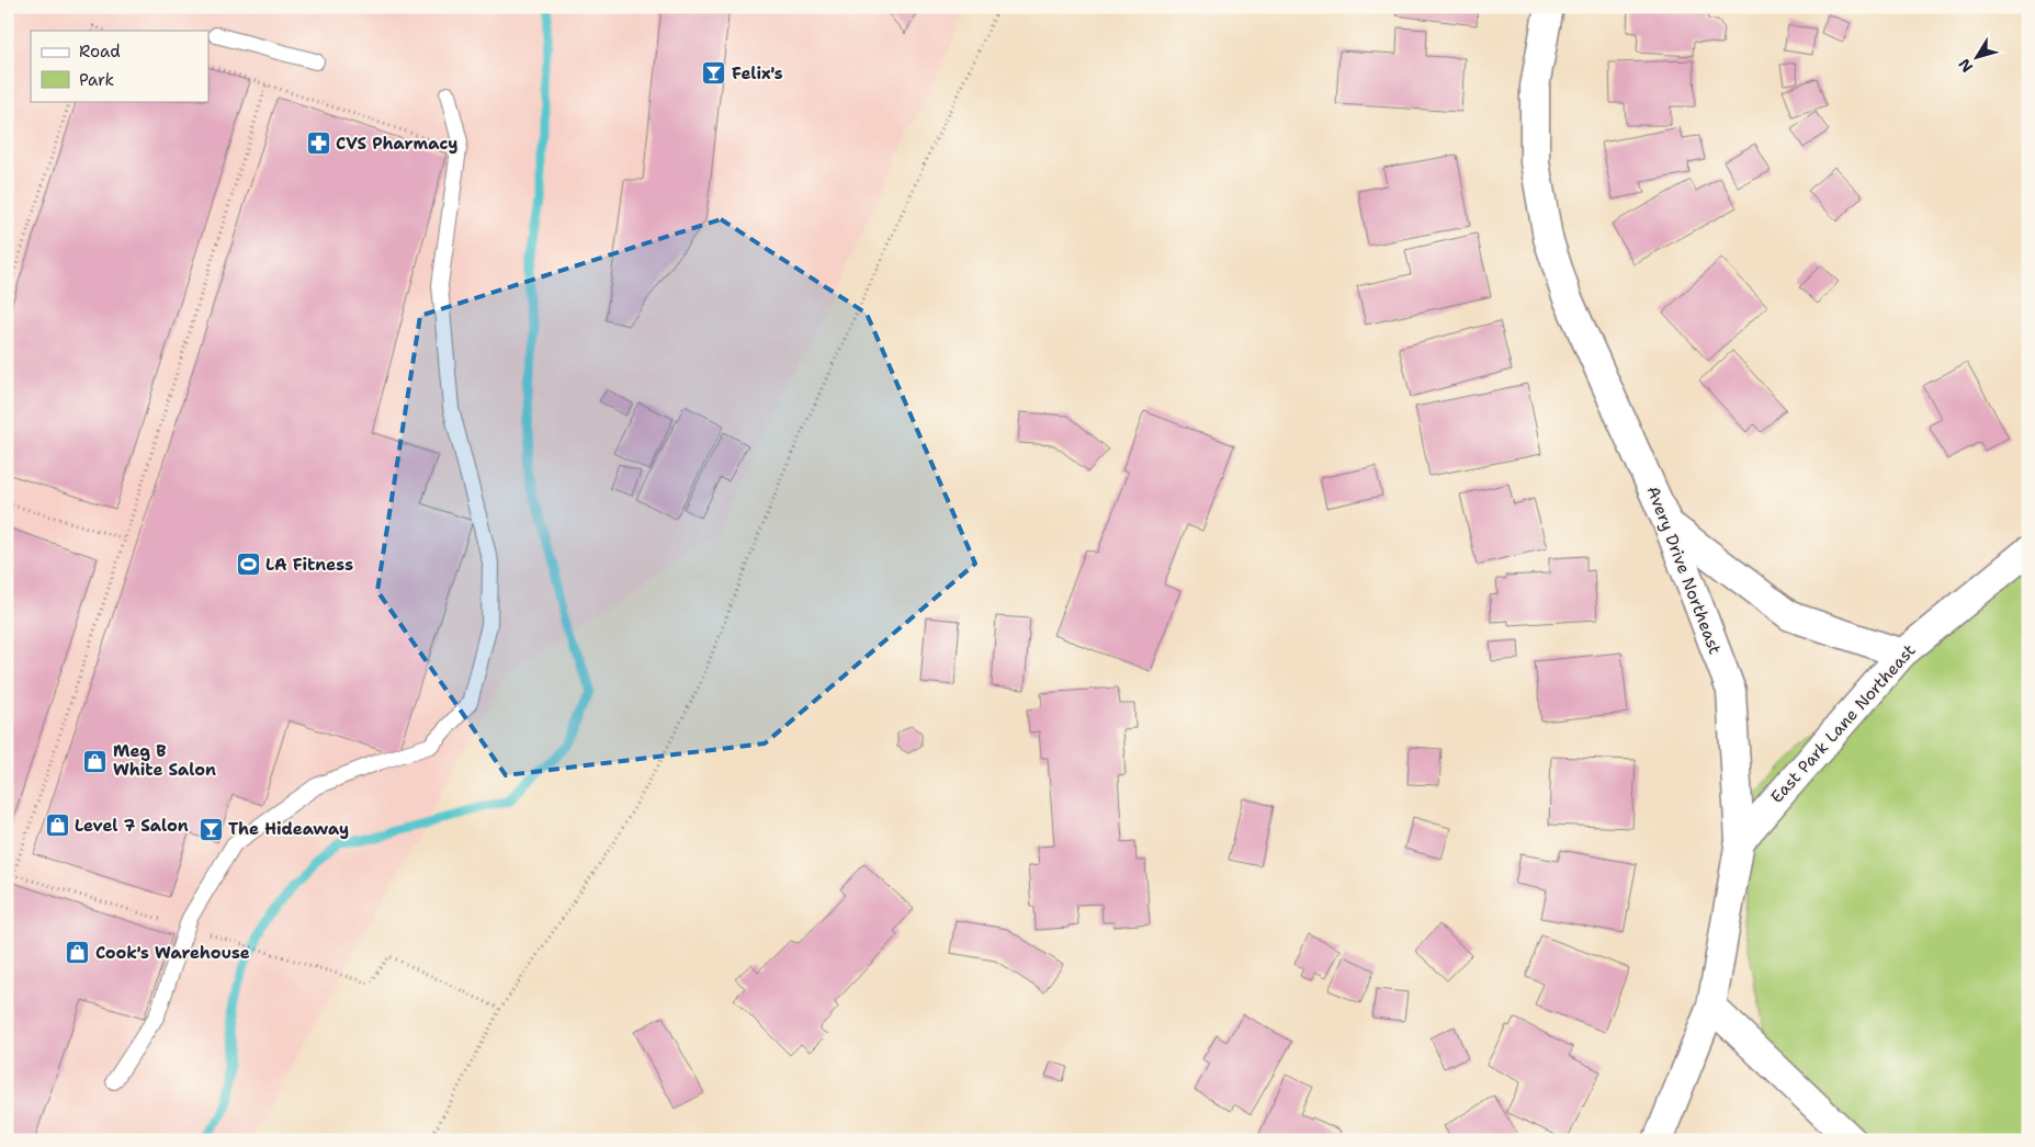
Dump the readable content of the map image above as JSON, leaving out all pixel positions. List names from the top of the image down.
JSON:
{
  "streets": {
    "street": ["Avery Drive Northeast", "East Park Lane Northeast"]
  },
  "crossings": [
    ["Avery Drive Northeast", "East Park Lane Northeast"]
  ],
  "places": {
    "bar": ["Felix's", "The Hideaway"],
    "pharmacy": ["CVS Pharmacy"],
    "sports": ["LA Fitness"],
    "shop": ["Meg B White Salon", "Level 7 Salon", "Cook's Warehouse"]
  },
  "legend": ["Road", "Park"],
  "north": "bottom left"
}
